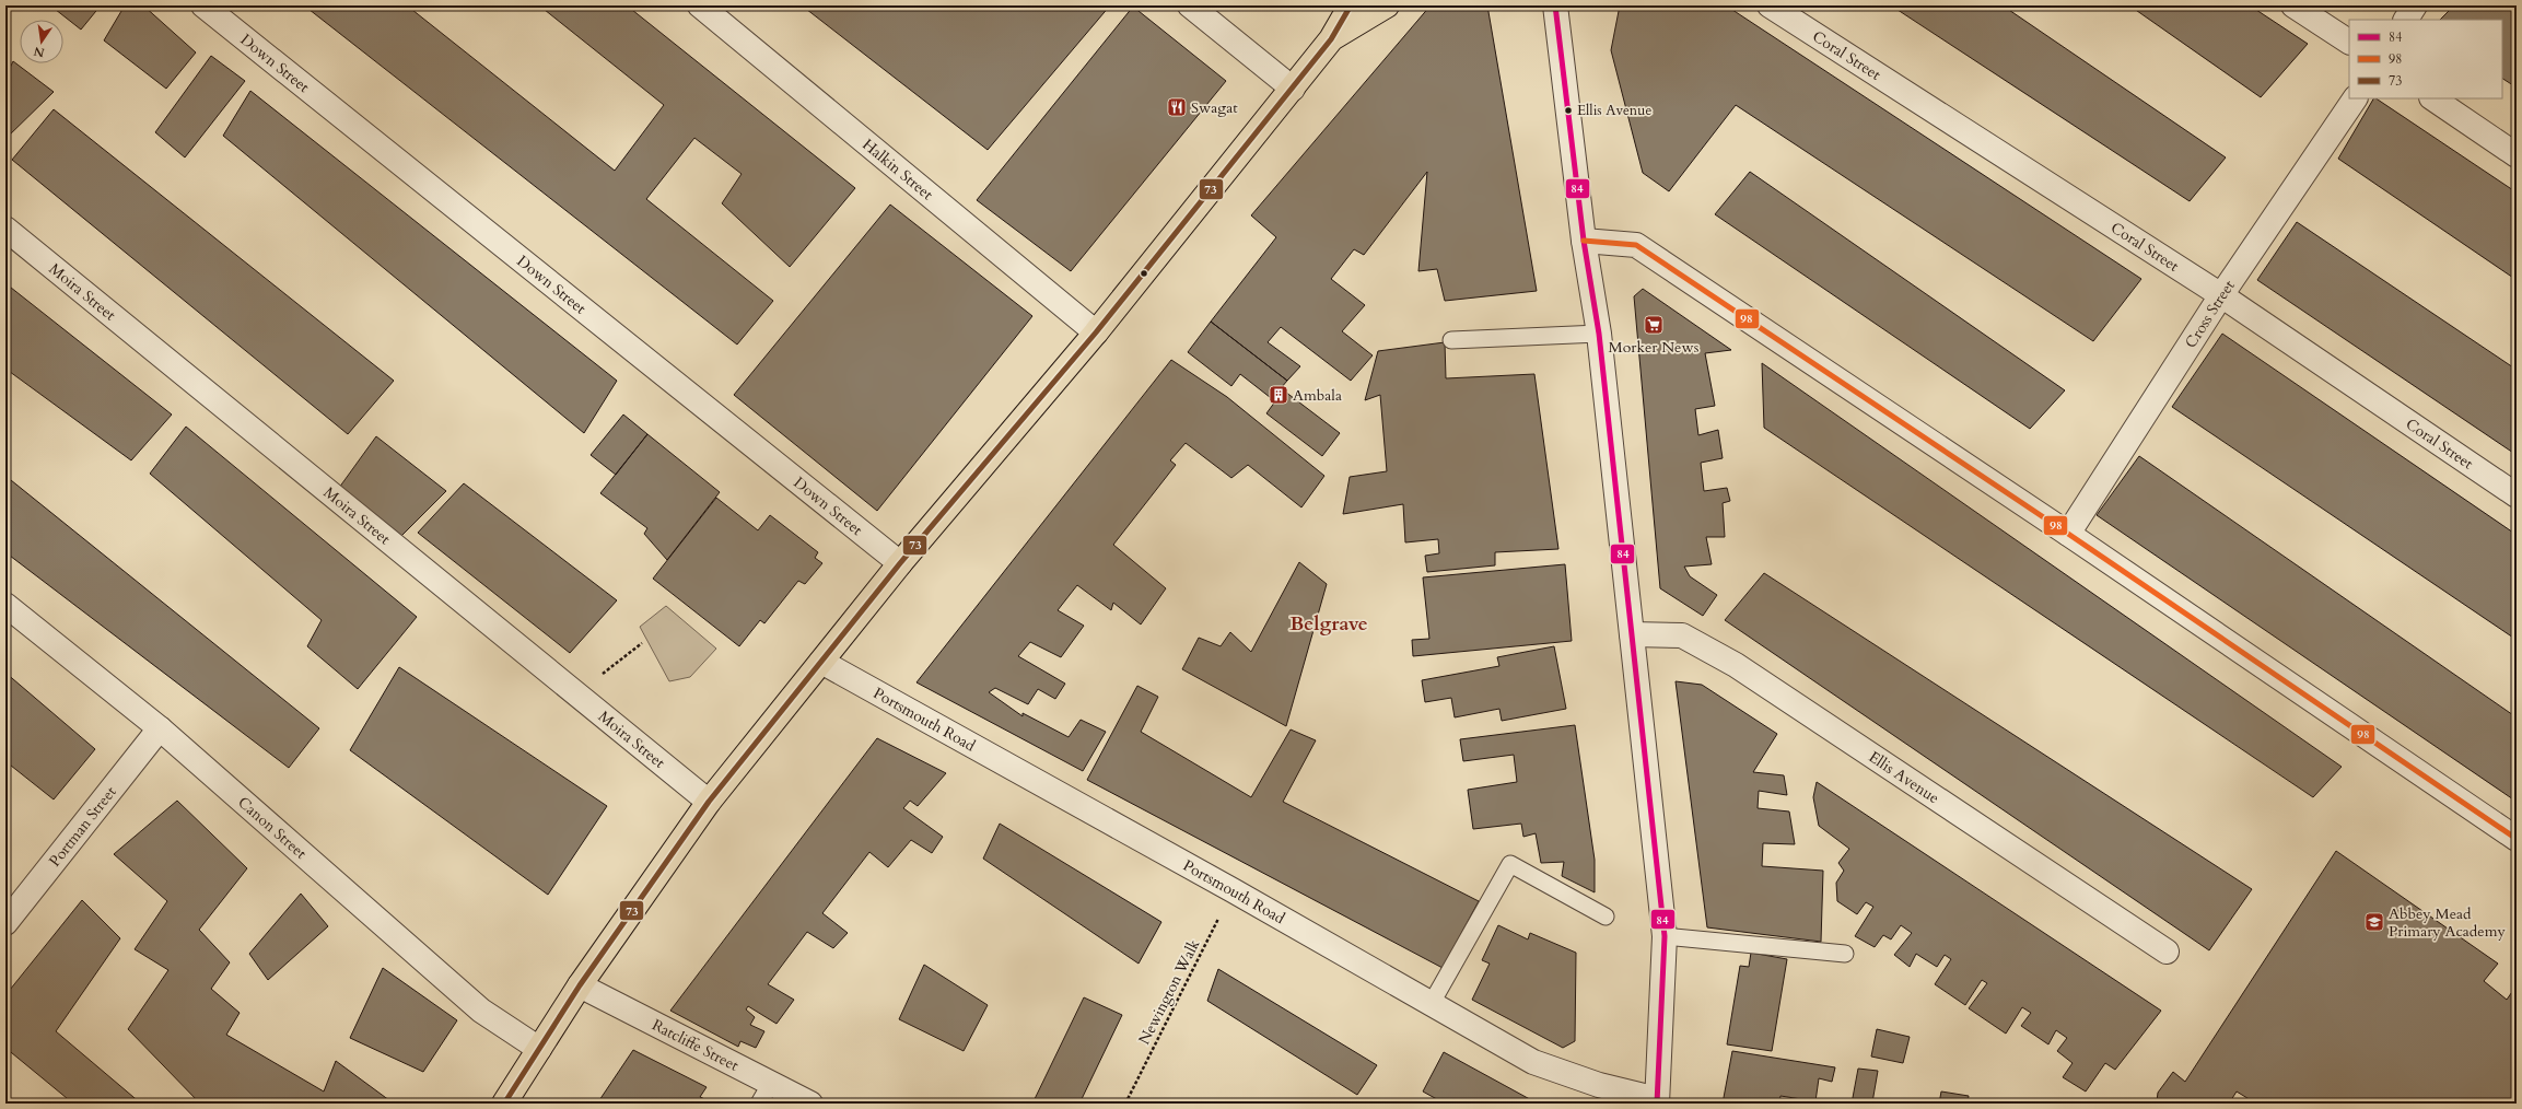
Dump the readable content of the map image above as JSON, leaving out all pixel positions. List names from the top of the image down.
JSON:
{
  "streets": {
    "street": [
      "Coral Street",
      "Down Street",
      "Halkin Street",
      "Moira Street",
      "Cross Street",
      "Portsmouth Road",
      "Ellis Avenue",
      "Portman Street",
      "Canon Street",
      "Ratcliffe Street"
    ],
    "path": ["Newington Walk"]
  },
  "crossings": [
    ["Coral Street", "Cross Street"],
    ["Portsmouth Road", "Newington Walk"],
    ["Portman Street", "Canon Street"]
  ],
  "districts": ["Belgrave"],
  "places": {
    "restaurant": ["Swagat"],
    "other": ["Ellis Avenue"],
    "supermarket": ["Morker News"],
    "building": ["Ambala"],
    "school or university": ["Abbey Mead Primary Academy"]
  },
  "lines": ["transit line 84", "transit line 73", "transit line 98"],
  "legend": ["84", "98", "73"],
  "north": "bottom"
}
